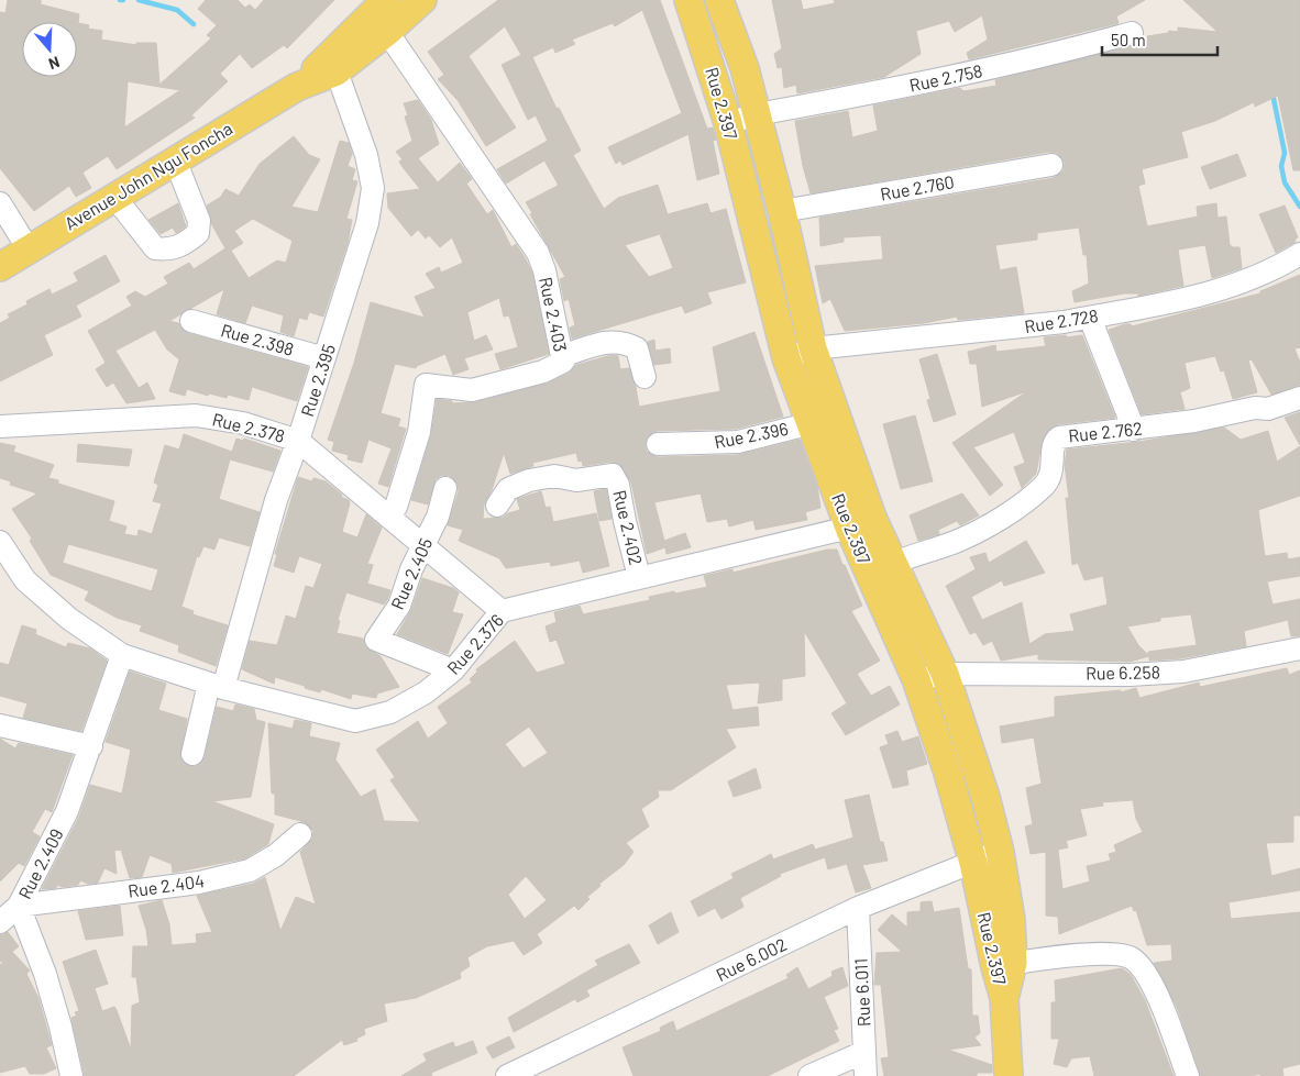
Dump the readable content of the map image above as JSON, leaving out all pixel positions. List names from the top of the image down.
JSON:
{
  "streets": {
    "main road": ["Rue 2.397", "Avenue John Ngu Foncha"],
    "street": [
      "Rue 2.758",
      "Rue 2.760",
      "Rue 2.403",
      "Rue 2.728",
      "Rue 2.398",
      "Rue 2.395",
      "Rue 2.378",
      "Rue 2.762",
      "Rue 2.396",
      "Rue 2.402",
      "Rue 2.405",
      "Rue 2.376",
      "Rue 6.258",
      "Rue 2.409",
      "Rue 2.404",
      "Rue 6.002",
      "Rue 6.011"
    ]
  },
  "crossings": [
    ["Rue 2.758", "Rue 2.397"],
    ["Rue 2.397", "Rue 2.760"],
    ["Rue 2.397", "Rue 2.728"],
    ["Rue 2.397", "Rue 2.762"],
    ["Rue 2.397", "Rue 2.396"],
    ["Rue 2.397", "Rue 2.376"],
    ["Rue 2.397", "Rue 6.258"],
    ["Rue 2.397", "Rue 6.002"],
    ["Avenue John Ngu Foncha", "Rue 2.403"],
    ["Avenue John Ngu Foncha", "Rue 2.395"],
    ["Rue 2.403", "Rue 2.378"],
    ["Rue 2.398", "Rue 2.395"],
    ["Rue 2.395", "Rue 2.378"],
    ["Rue 2.395", "Rue 2.376"],
    ["Rue 2.378", "Rue 2.405"],
    ["Rue 2.378", "Rue 2.376"],
    ["Rue 2.402", "Rue 2.376"],
    ["Rue 2.405", "Rue 2.376"],
    ["Rue 2.376", "Rue 2.409"],
    ["Rue 2.409", "Rue 2.404"],
    ["Rue 6.002", "Rue 6.011"]
  ],
  "scale_bar": "50 m",
  "north": "bottom"
}
